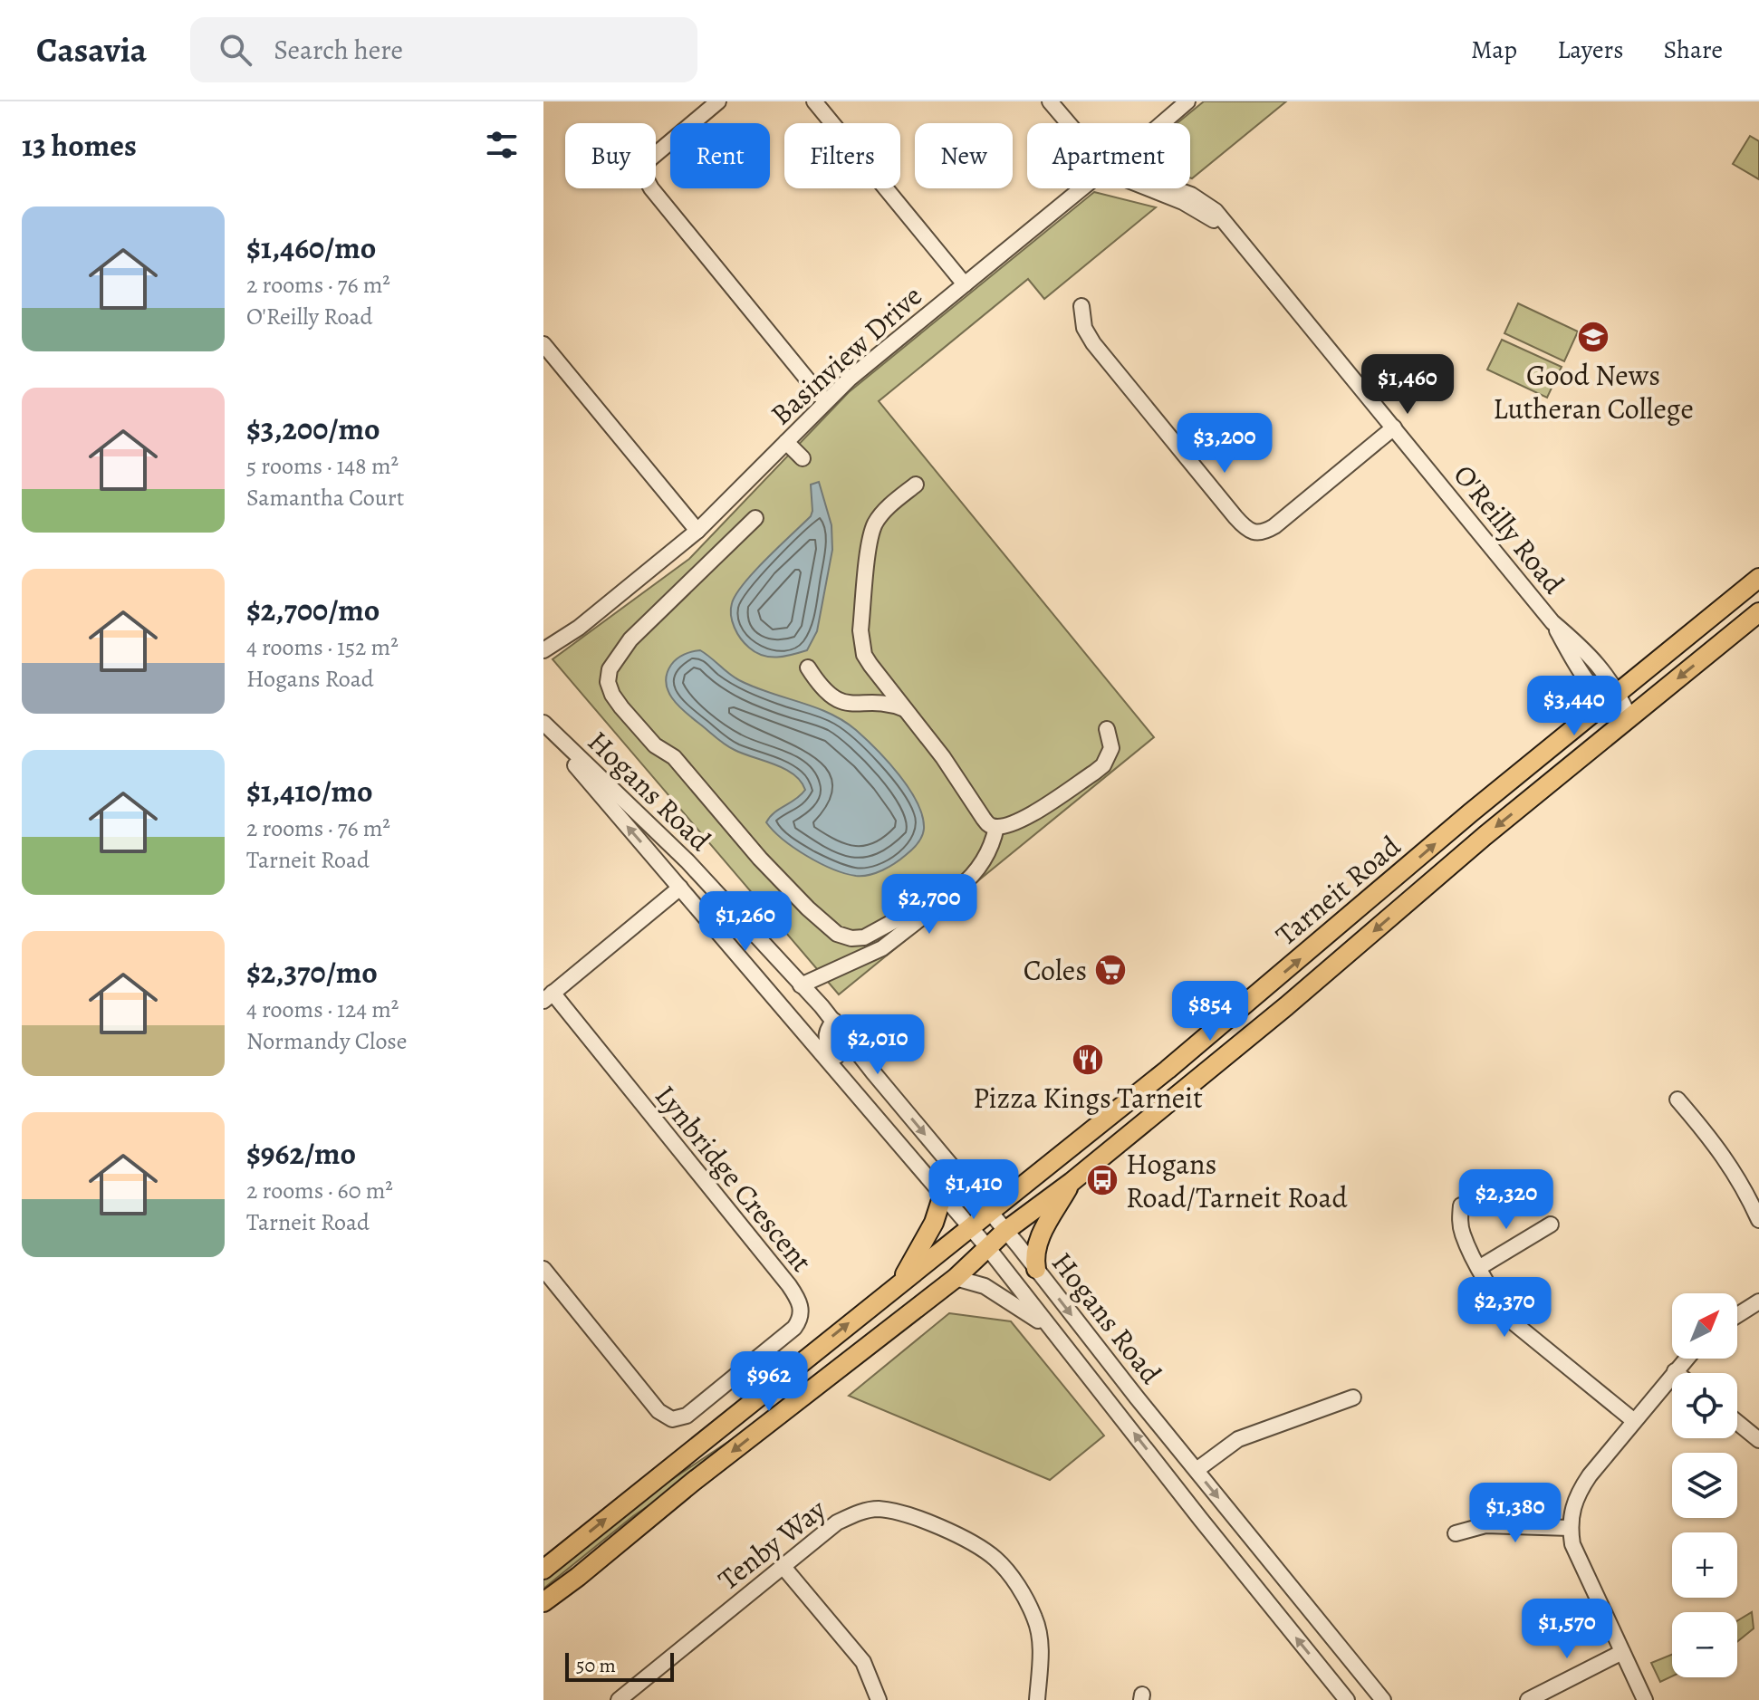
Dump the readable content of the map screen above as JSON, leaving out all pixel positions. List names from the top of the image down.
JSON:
{
  "streets": {
    "main road": ["Tarneit Road"],
    "street": [
      "Basinview Drive",
      "O'Reilly Road",
      "Hogans Road",
      "Lynbridge Crescent",
      "Tenby Way"
    ]
  },
  "crossings": [
    ["O'Reilly Road", "Tarneit Road"],
    ["Hogans Road", "Tarneit Road"]
  ],
  "places": {
    "school or university": ["Good News Lutheran College"],
    "supermarket": ["Coles"],
    "restaurant": ["Pizza Kings Tarneit"],
    "bus stop": ["Hogans Road/Tarneit Road"]
  },
  "scale_bar": "50 m",
  "north": "top right",
  "page": {
    "header": "Casavia",
    "search": "Search here",
    "nav": ["Map", "Layers", "Share"],
    "heading": "13 homes",
    "chip": [
      "Buy",
      "Rent",
      "Filters",
      "New",
      "Apartment"
    ],
    "list": [
      {
        "name": "$1,460/mo",
        "note": "2 rooms · 76 m² · O'Reilly Road"
      },
      {
        "name": "$3,200/mo",
        "note": "5 rooms · 148 m² · Samantha Court"
      },
      {
        "name": "$2,700/mo",
        "note": "4 rooms · 152 m² · Hogans Road"
      },
      {
        "name": "$1,410/mo",
        "note": "2 rooms · 76 m² · Tarneit Road"
      },
      {
        "name": "$2,370/mo",
        "note": "4 rooms · 124 m² · Normandy Close"
      },
      {
        "name": "$962/mo",
        "note": "2 rooms · 60 m² · Tarneit Road"
      }
    ],
    "price": [
      "$1,460",
      "$3,200",
      "$3,440",
      "$2,700",
      "$1,260",
      "$854",
      "$2,010",
      "$1,410",
      "$2,320",
      "$2,370",
      "$962",
      "$1,380",
      "$1,570"
    ],
    "map_buttons": ["+", "−"],
    "scale": "50 m"
  }
}
